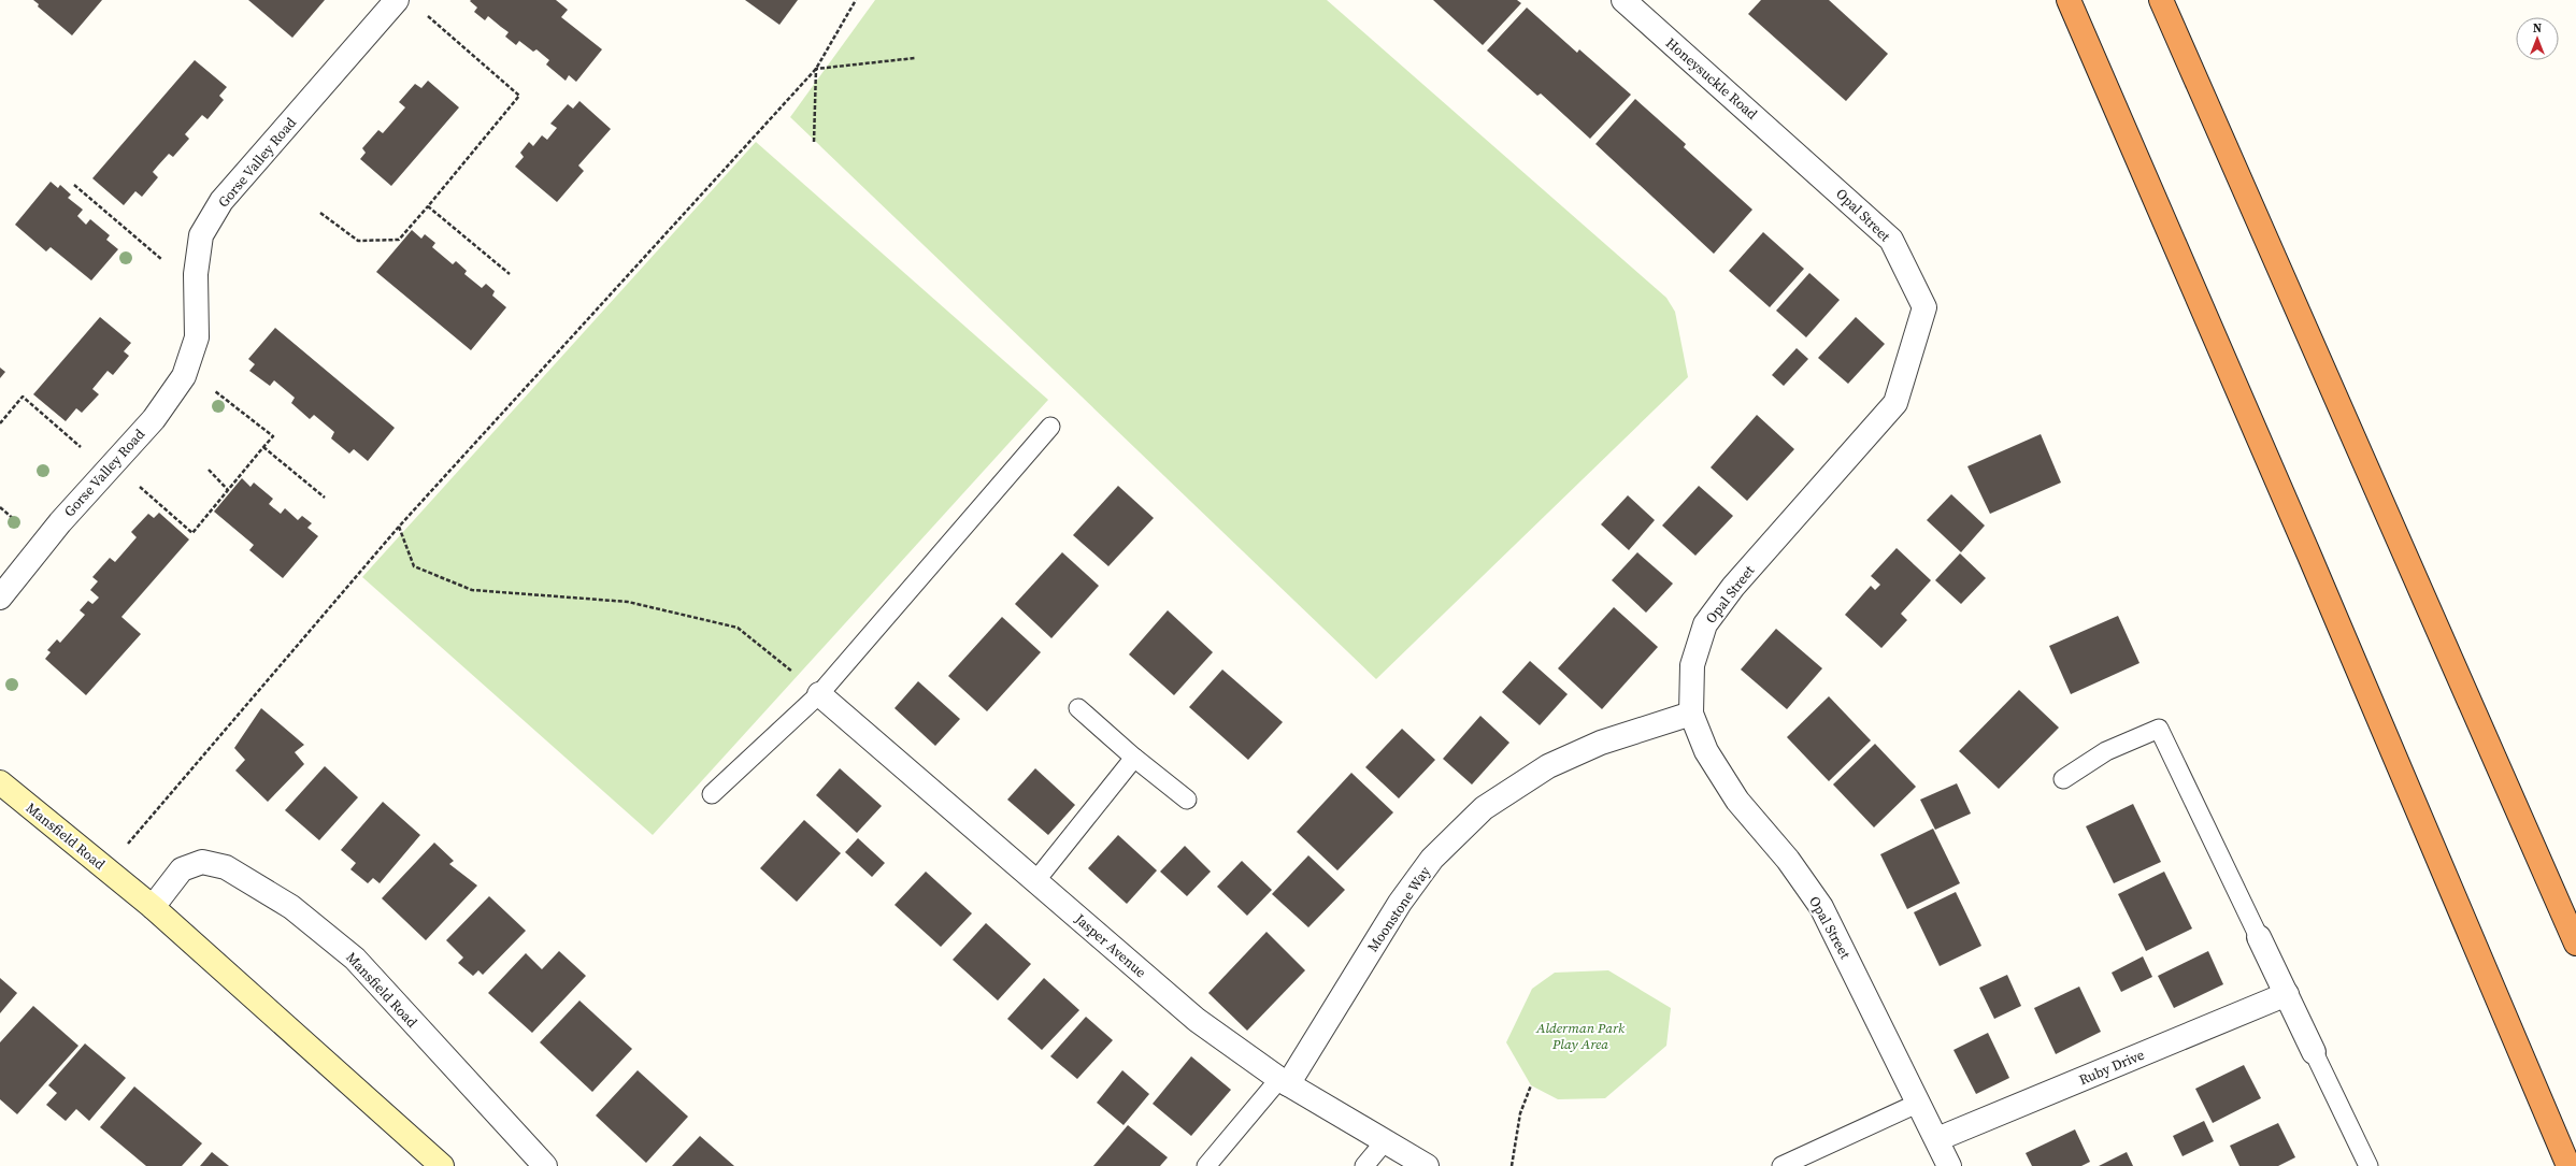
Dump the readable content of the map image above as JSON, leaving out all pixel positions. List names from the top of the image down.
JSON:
{
  "streets": {
    "main road": ["Mansfield Road"],
    "street": [
      "Honeysuckle Road",
      "Gorse Valley Road",
      "Opal Street",
      "Moonstone Way",
      "Jasper Avenue",
      "Ruby Drive"
    ]
  },
  "crossings": [
    ["Honeysuckle Road", "Opal Street"],
    ["Opal Street", "Moonstone Way"],
    ["Opal Street", "Ruby Drive"],
    ["Moonstone Way", "Jasper Avenue"]
  ],
  "parks": ["Alderman Park Play Area"],
  "north": "top"
}
